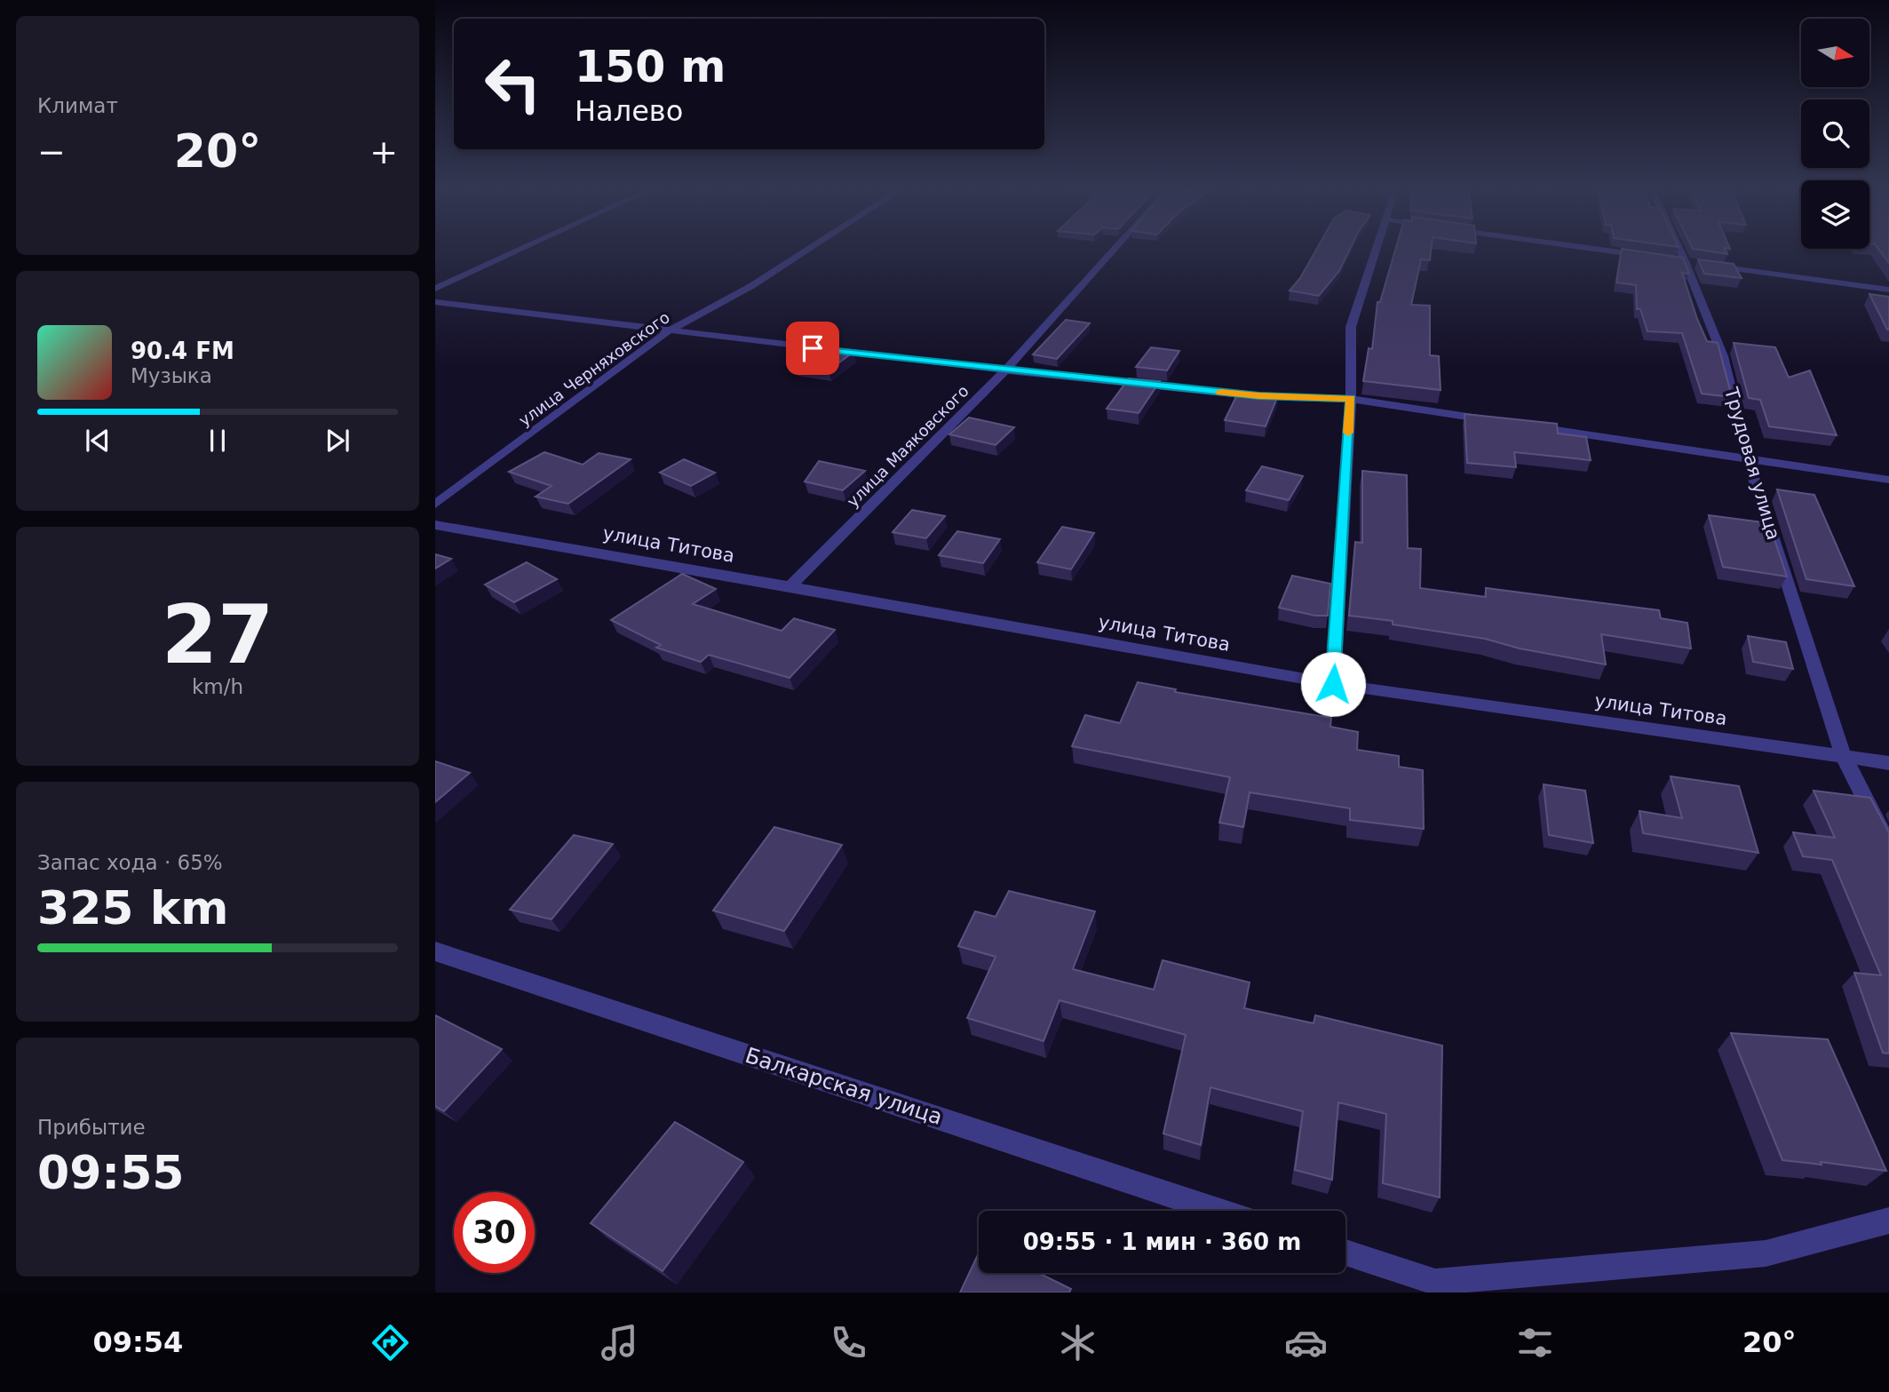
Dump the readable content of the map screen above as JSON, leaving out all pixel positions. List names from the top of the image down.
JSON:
{
  "streets": {
    "street": [
      "улица Черняховского",
      "улица Маяковского",
      "Трудовая улица",
      "улица Титова",
      "Балкарская улица"
    ]
  },
  "crossings": [
    ["улица Маяковского", "улица Титова"],
    ["Трудовая улица", "улица Титова"]
  ],
  "north": "right",
  "page": {
    "tile": [
      "Климат",
      ["27", "km/h"],
      ["Запас хода · 65%", "325 km"],
      ["Прибытие", "09:55"]
    ],
    "turn": ["150 m", "Налево"],
    "heat": ["−", "20°", "+"],
    "song": ["90.4 FM", "Музыка"],
    "limit": "30",
    "trip": "09:55 · 1 мин · 360 m",
    "tabs": ["09:54", "20°"]
  }
}
